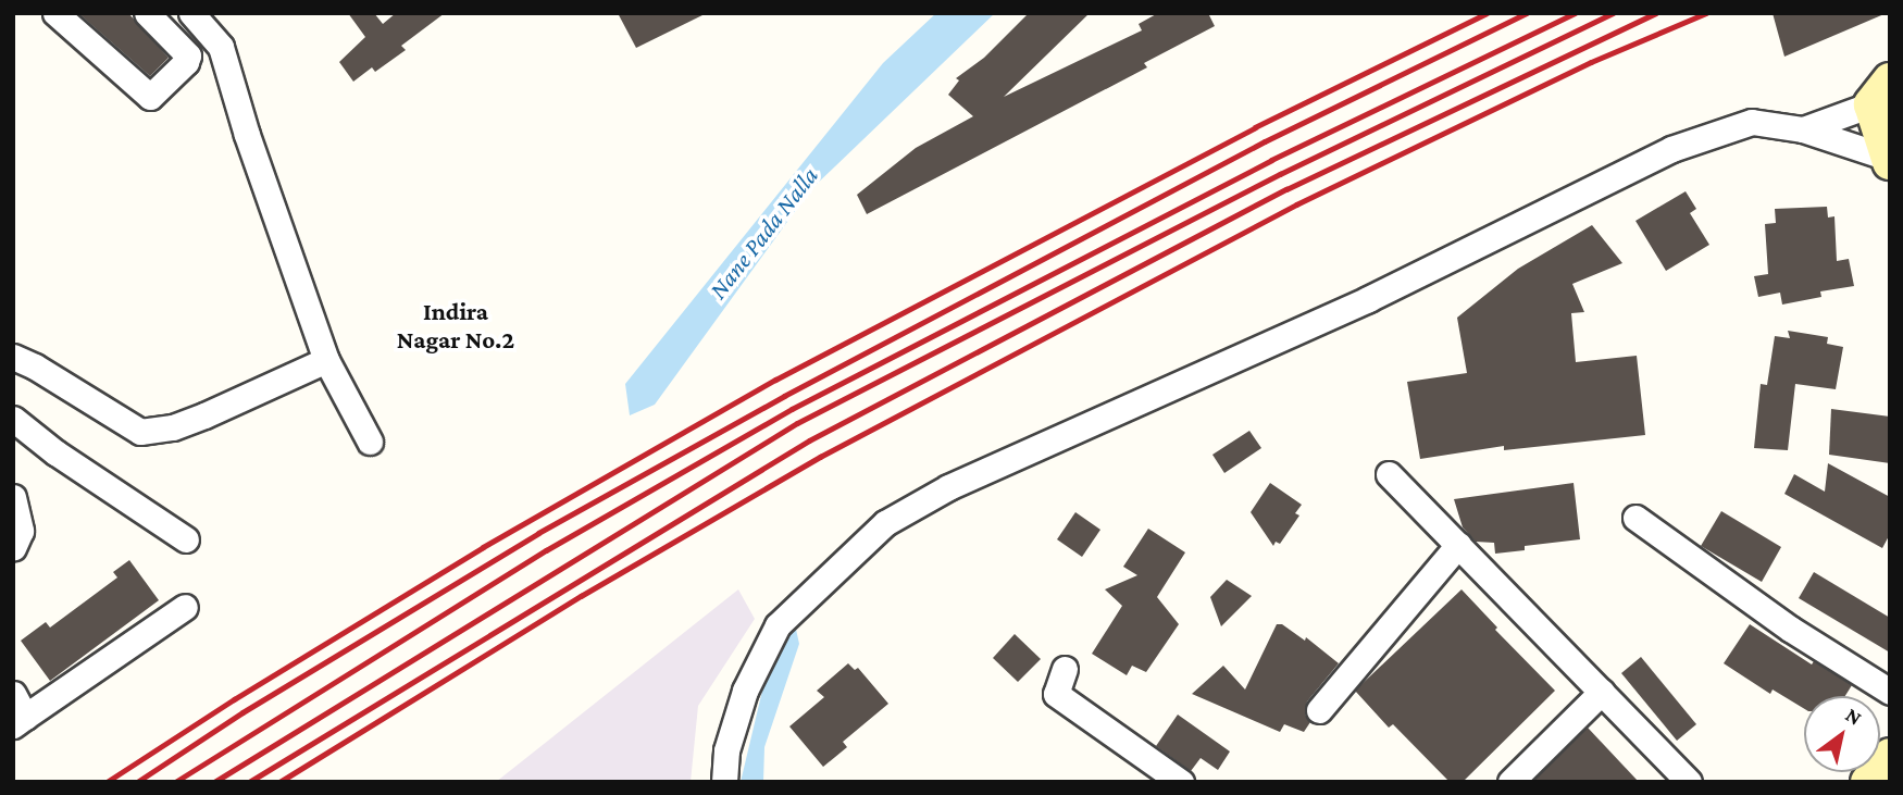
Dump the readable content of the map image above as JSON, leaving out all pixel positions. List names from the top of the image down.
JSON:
{
  "districts": ["Indira Nagar No.2"],
  "water": ["Nane Pada Nalla"],
  "north": "top right"
}
